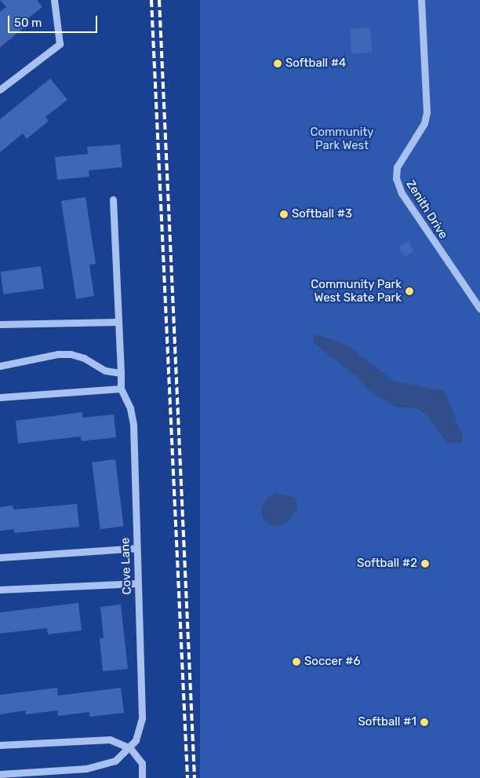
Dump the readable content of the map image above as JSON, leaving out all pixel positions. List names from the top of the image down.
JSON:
{
  "streets": {
    "street": ["Zenith Drive", "Cove Lane"]
  },
  "parks": ["Community Park West"],
  "places": [
    "Softball #4",
    "Softball #3",
    "Community Park West Skate Park",
    "Softball #2",
    "Soccer #6",
    "Softball #1"
  ],
  "scale_bar": "50 m"
}
